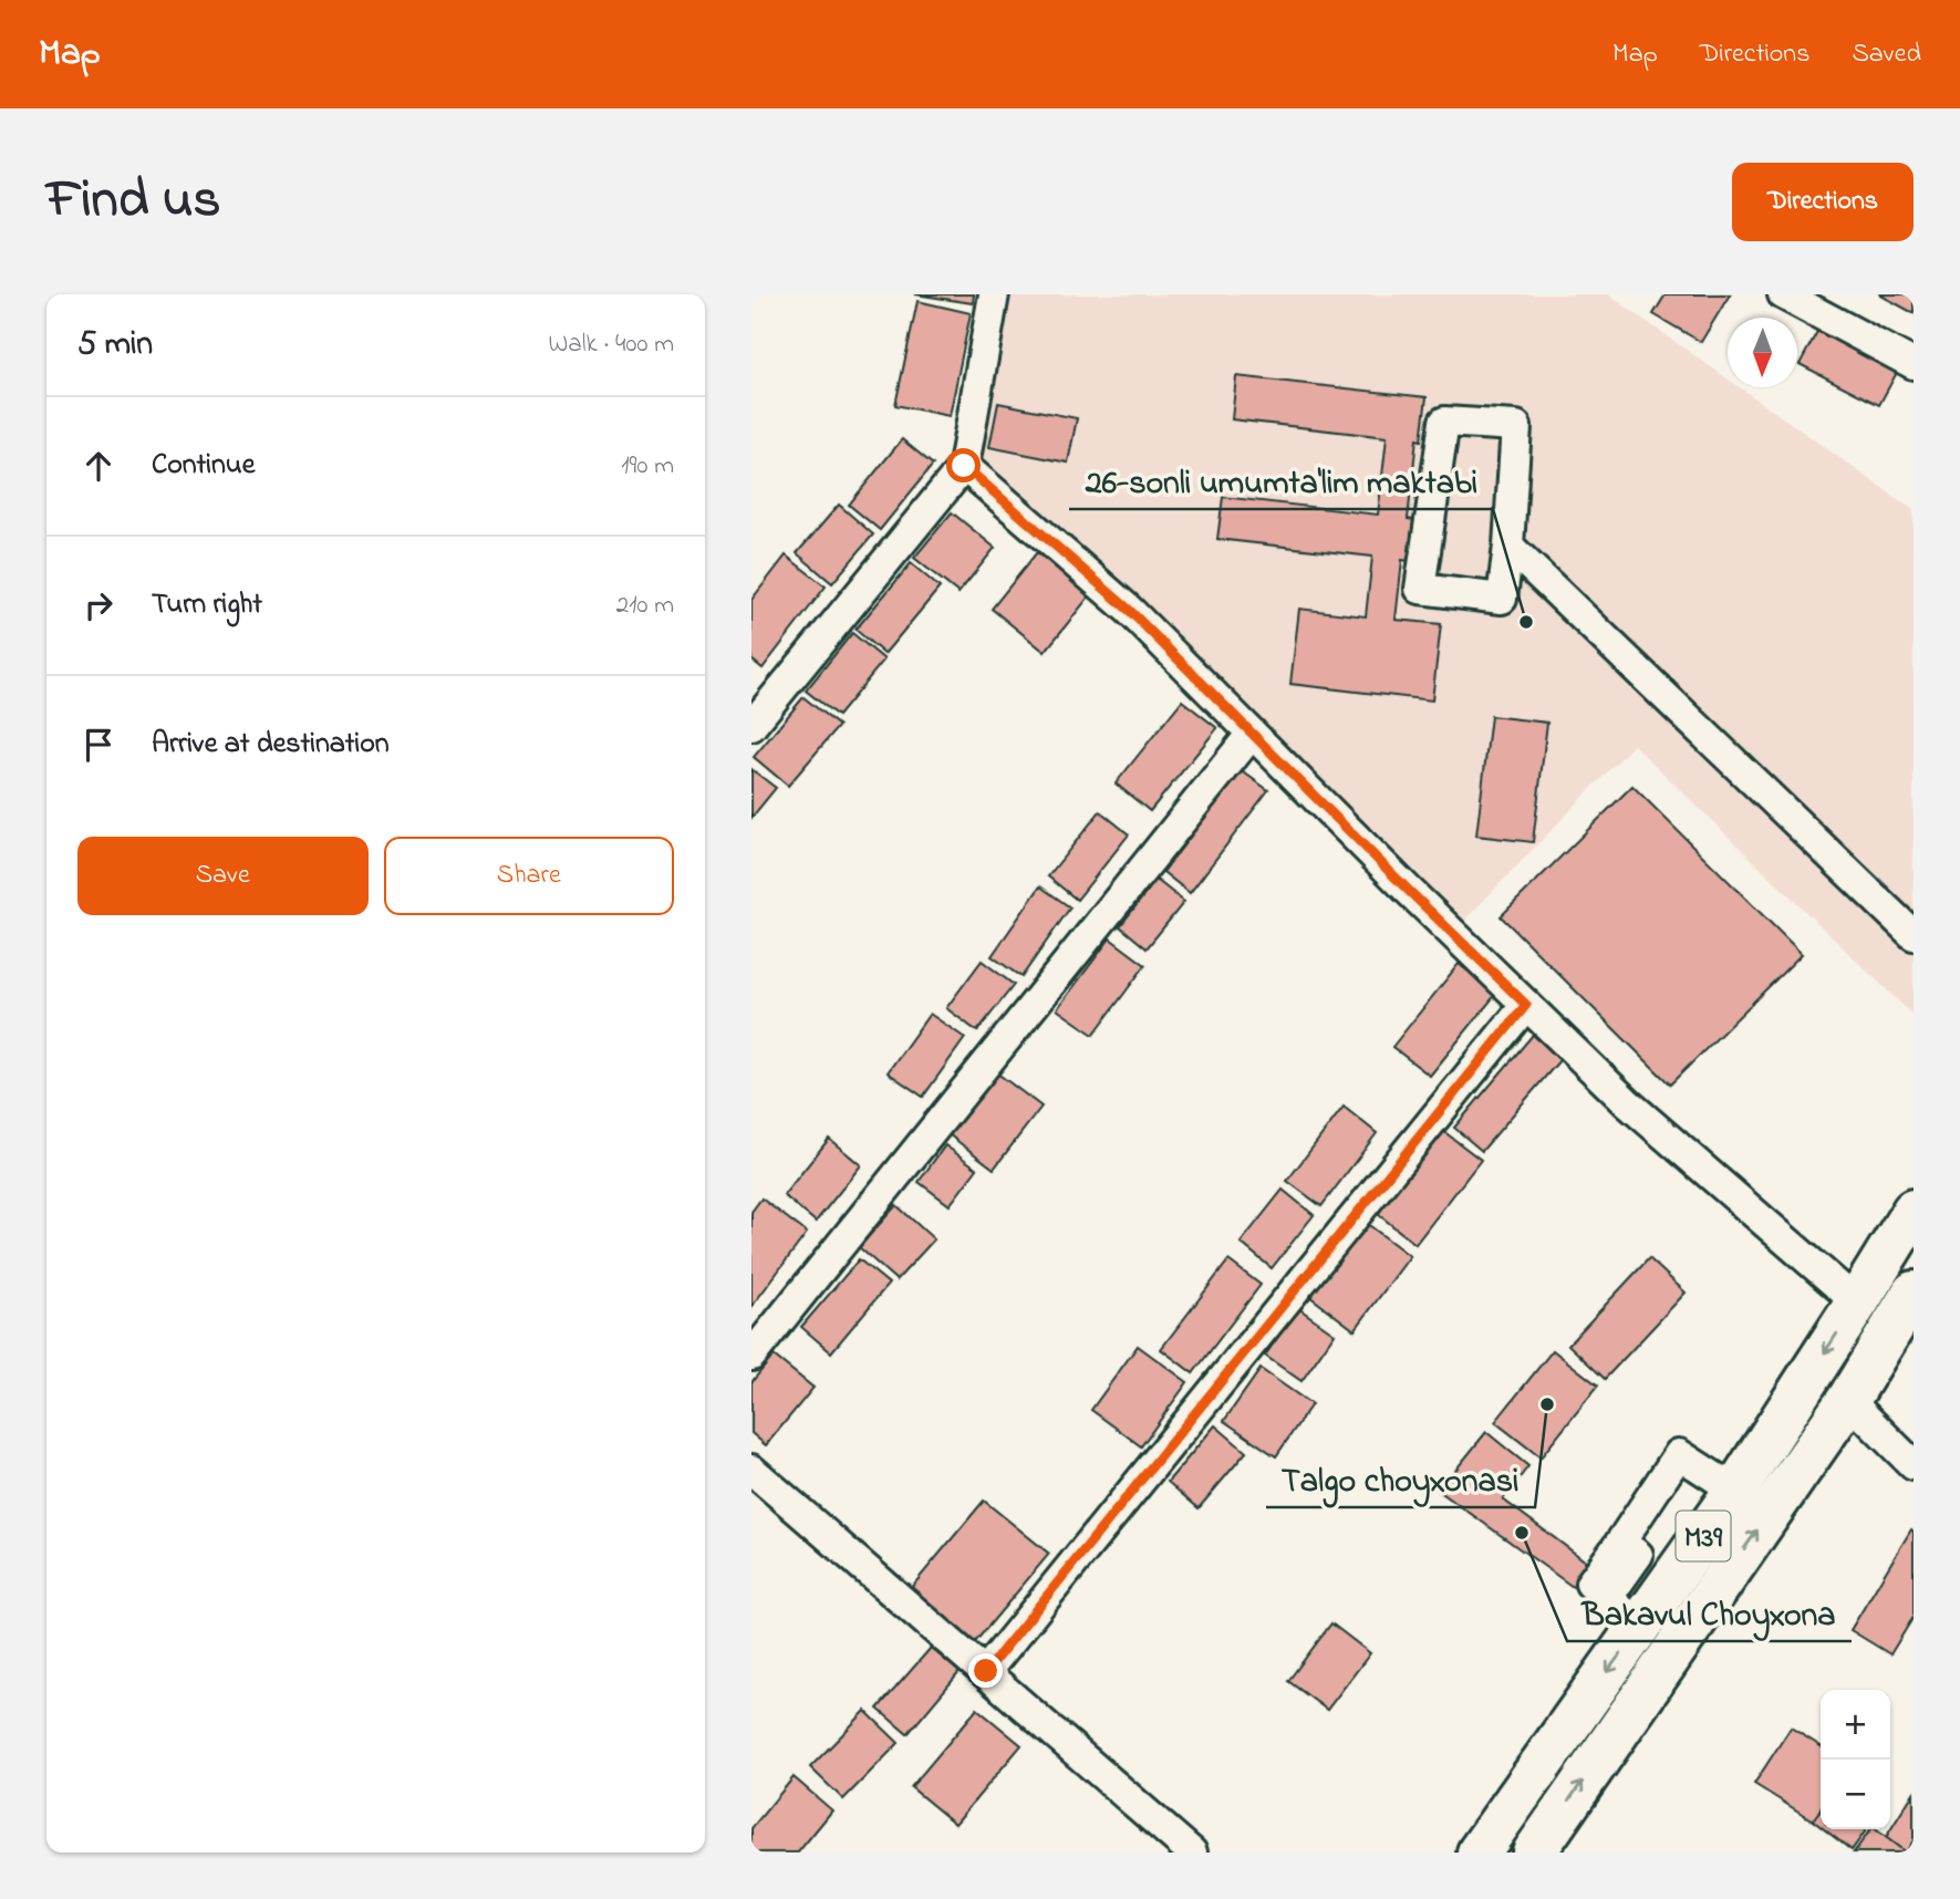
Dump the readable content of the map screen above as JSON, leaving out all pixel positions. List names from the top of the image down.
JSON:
{
  "streets": {
    "highway": ["M39"]
  },
  "places": ["26-sonli umumta'lim maktabi", "Talgo choyxonasi", "Bakavul Choyxona"],
  "north": "bottom",
  "page": {
    "header": "Map",
    "nav": ["Map", "Directions", "Saved"],
    "title": "Find us",
    "buttons": [
      "Directions",
      ["Save", "Share"]
    ],
    "heading": ["5 min", "Walk · 400 m"],
    "list": [
      ["Continue", "190 m"],
      ["Turn right", "210 m"],
      "Arrive at destination"
    ],
    "map_buttons": ["+", "−"]
  }
}
